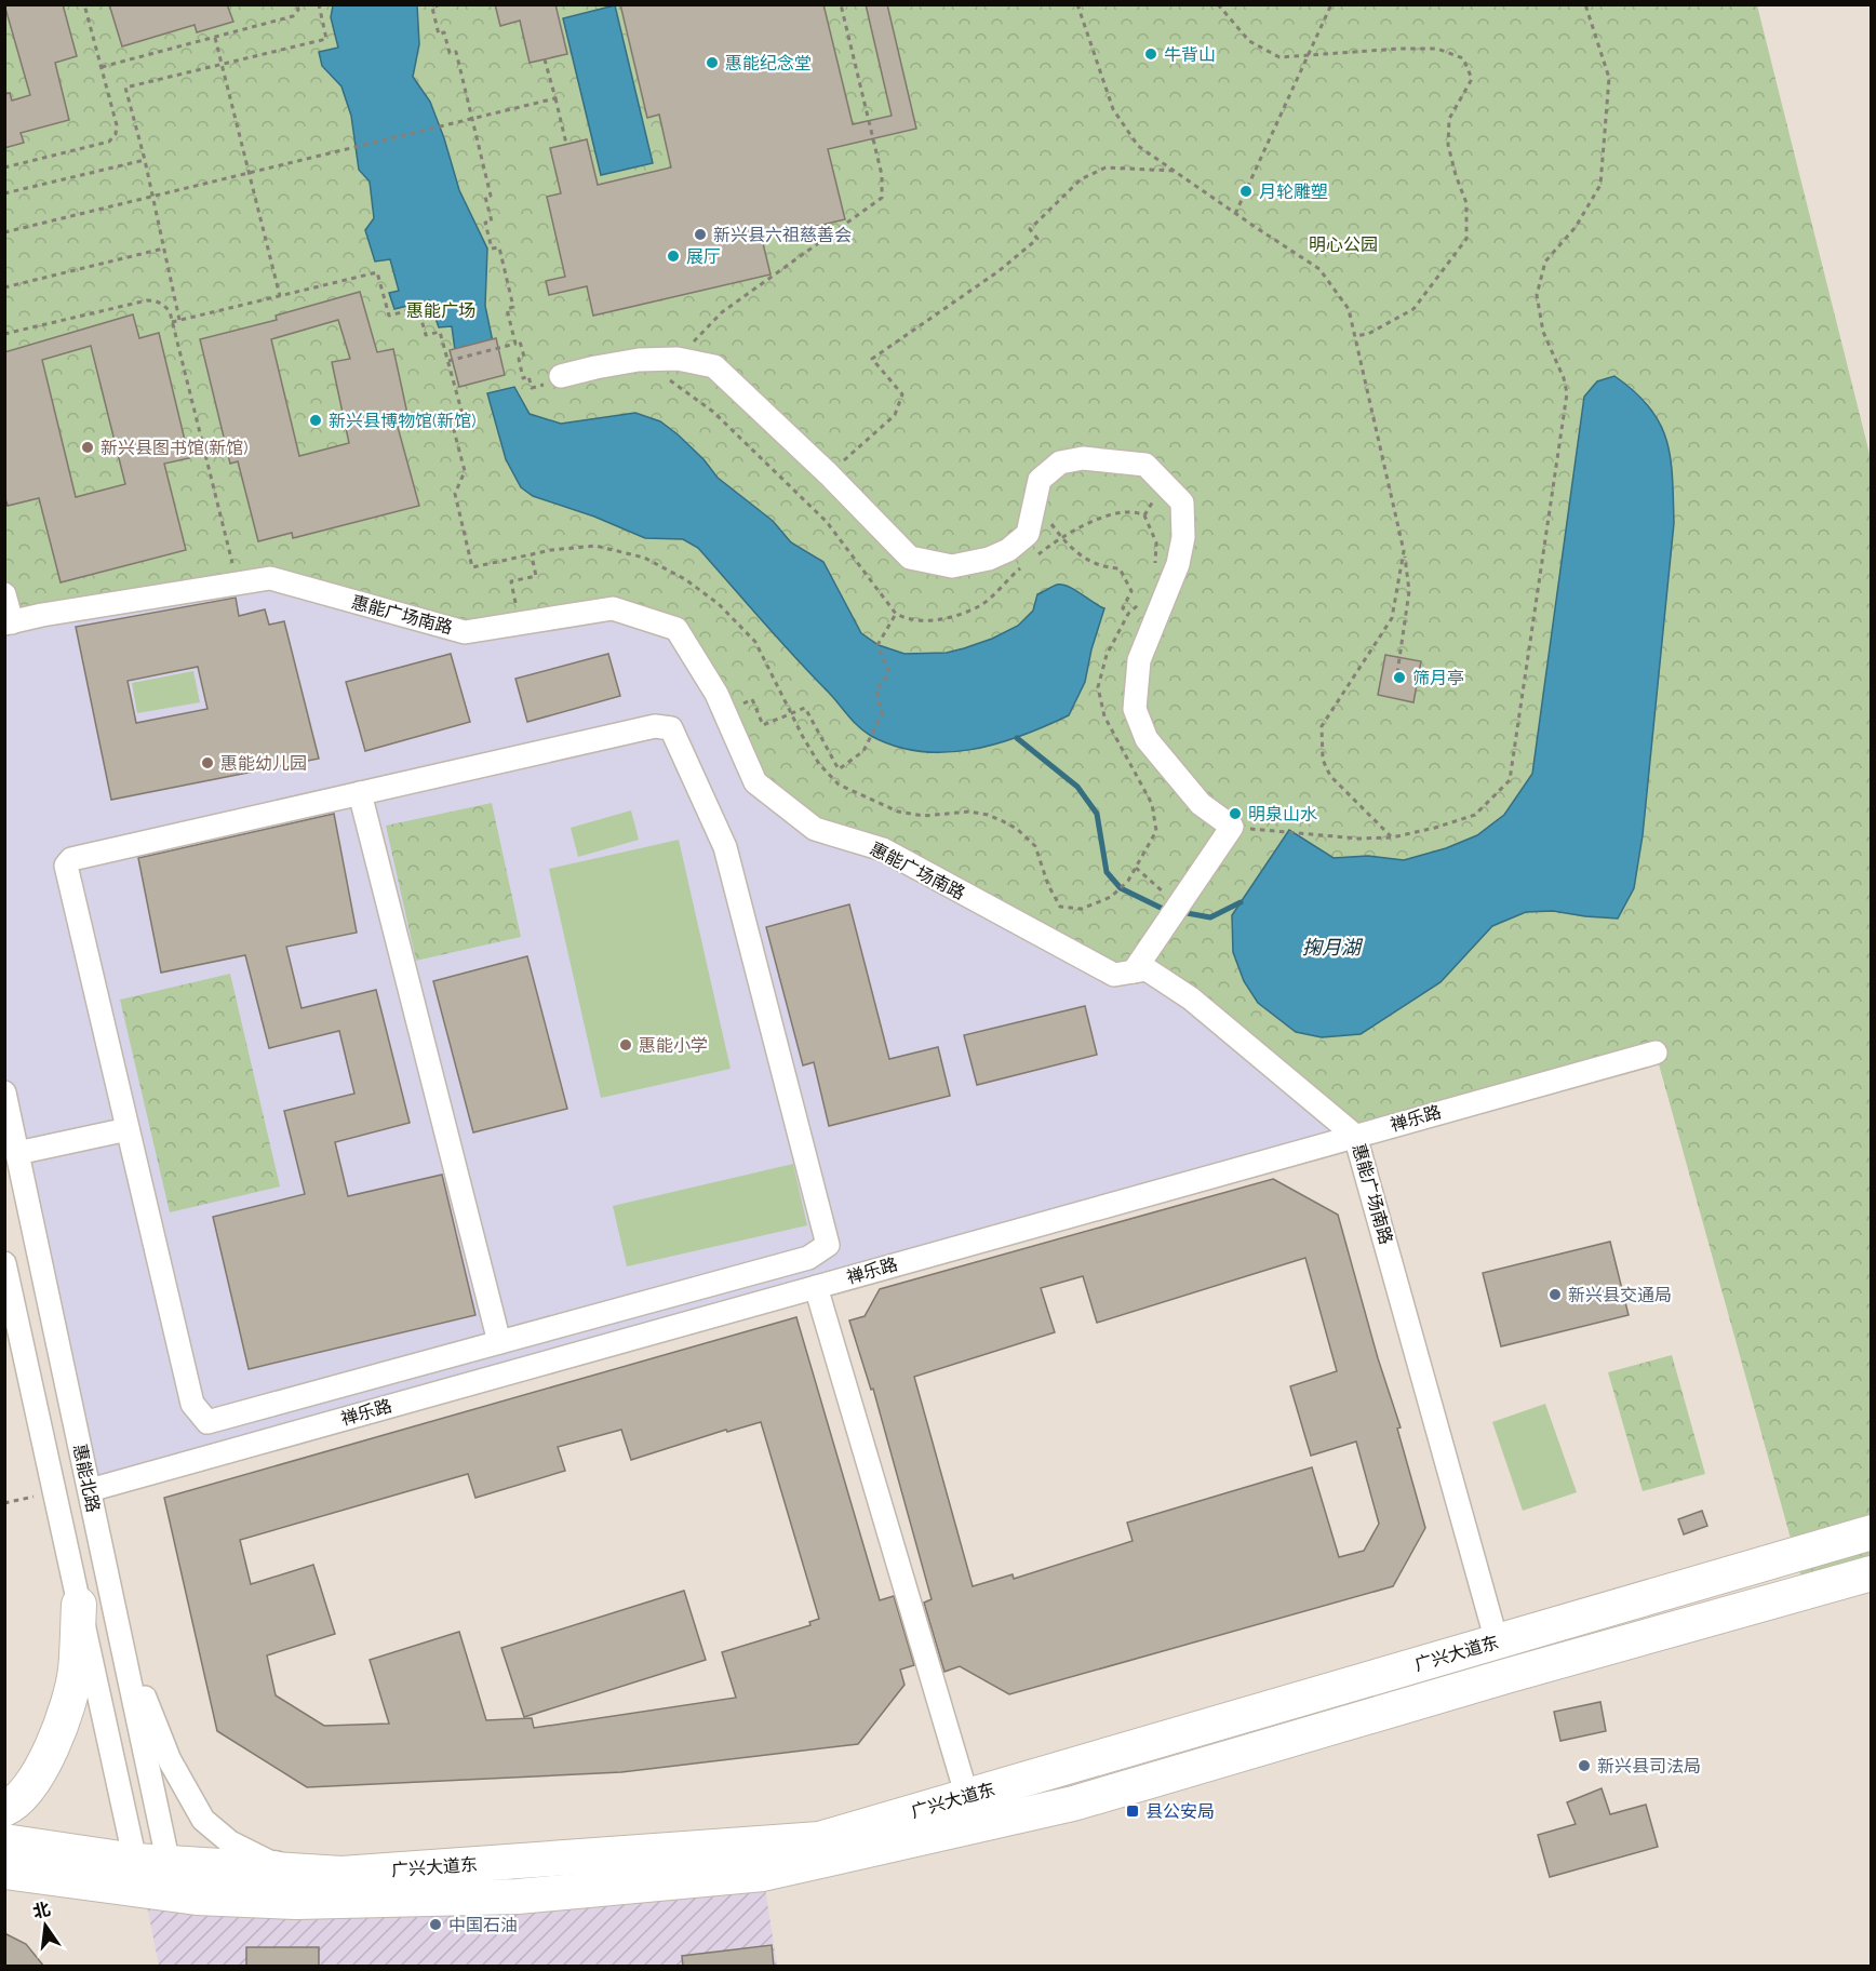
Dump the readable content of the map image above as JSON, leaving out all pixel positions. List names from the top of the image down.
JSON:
{
  "streets": {
    "highway": ["广兴大道东"],
    "street": ["惠能广场南路", "禅乐路", "惠能北路"]
  },
  "crossings": [
    ["惠能广场南路", "禅乐路"],
    ["惠能广场南路", "广兴大道东"],
    ["禅乐路", "惠能北路"],
    ["惠能北路", "广兴大道东"]
  ],
  "water": ["掬月湖"],
  "parks": ["明心公园", "惠能广场"],
  "places": {
    "other": [
      "牛背山",
      "惠能纪念堂",
      "月轮雕塑",
      "新兴县六祖慈善会",
      "展厅",
      "新兴县博物馆(新馆)",
      "新兴县图书馆(新馆)",
      "筛月亭",
      "惠能幼儿园",
      "明泉山水",
      "惠能小学",
      "新兴县交通局",
      "新兴县司法局",
      "中国石油"
    ],
    "transit": ["县公安局"]
  },
  "north": "top"
}
